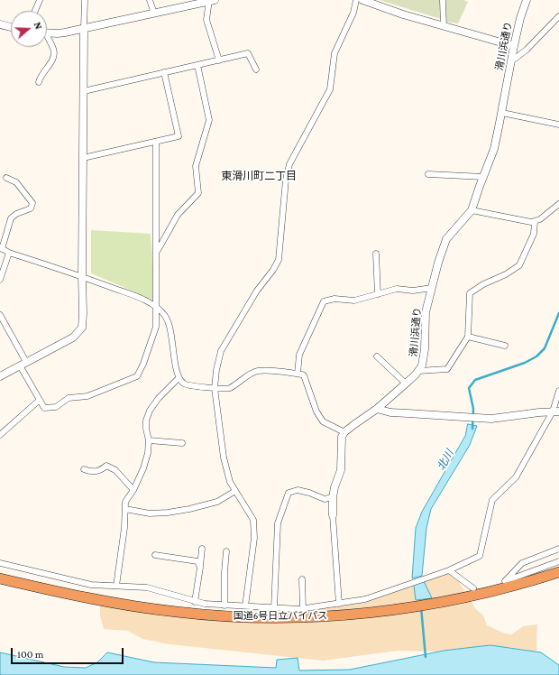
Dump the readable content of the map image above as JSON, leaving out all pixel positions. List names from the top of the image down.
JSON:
{
  "streets": {
    "highway": ["国道6号日立バイパス"],
    "street": ["滑川浜通り"]
  },
  "districts": ["東滑川町二丁目"],
  "water": ["北川"],
  "scale_bar": "100 m",
  "north": "right"
}
